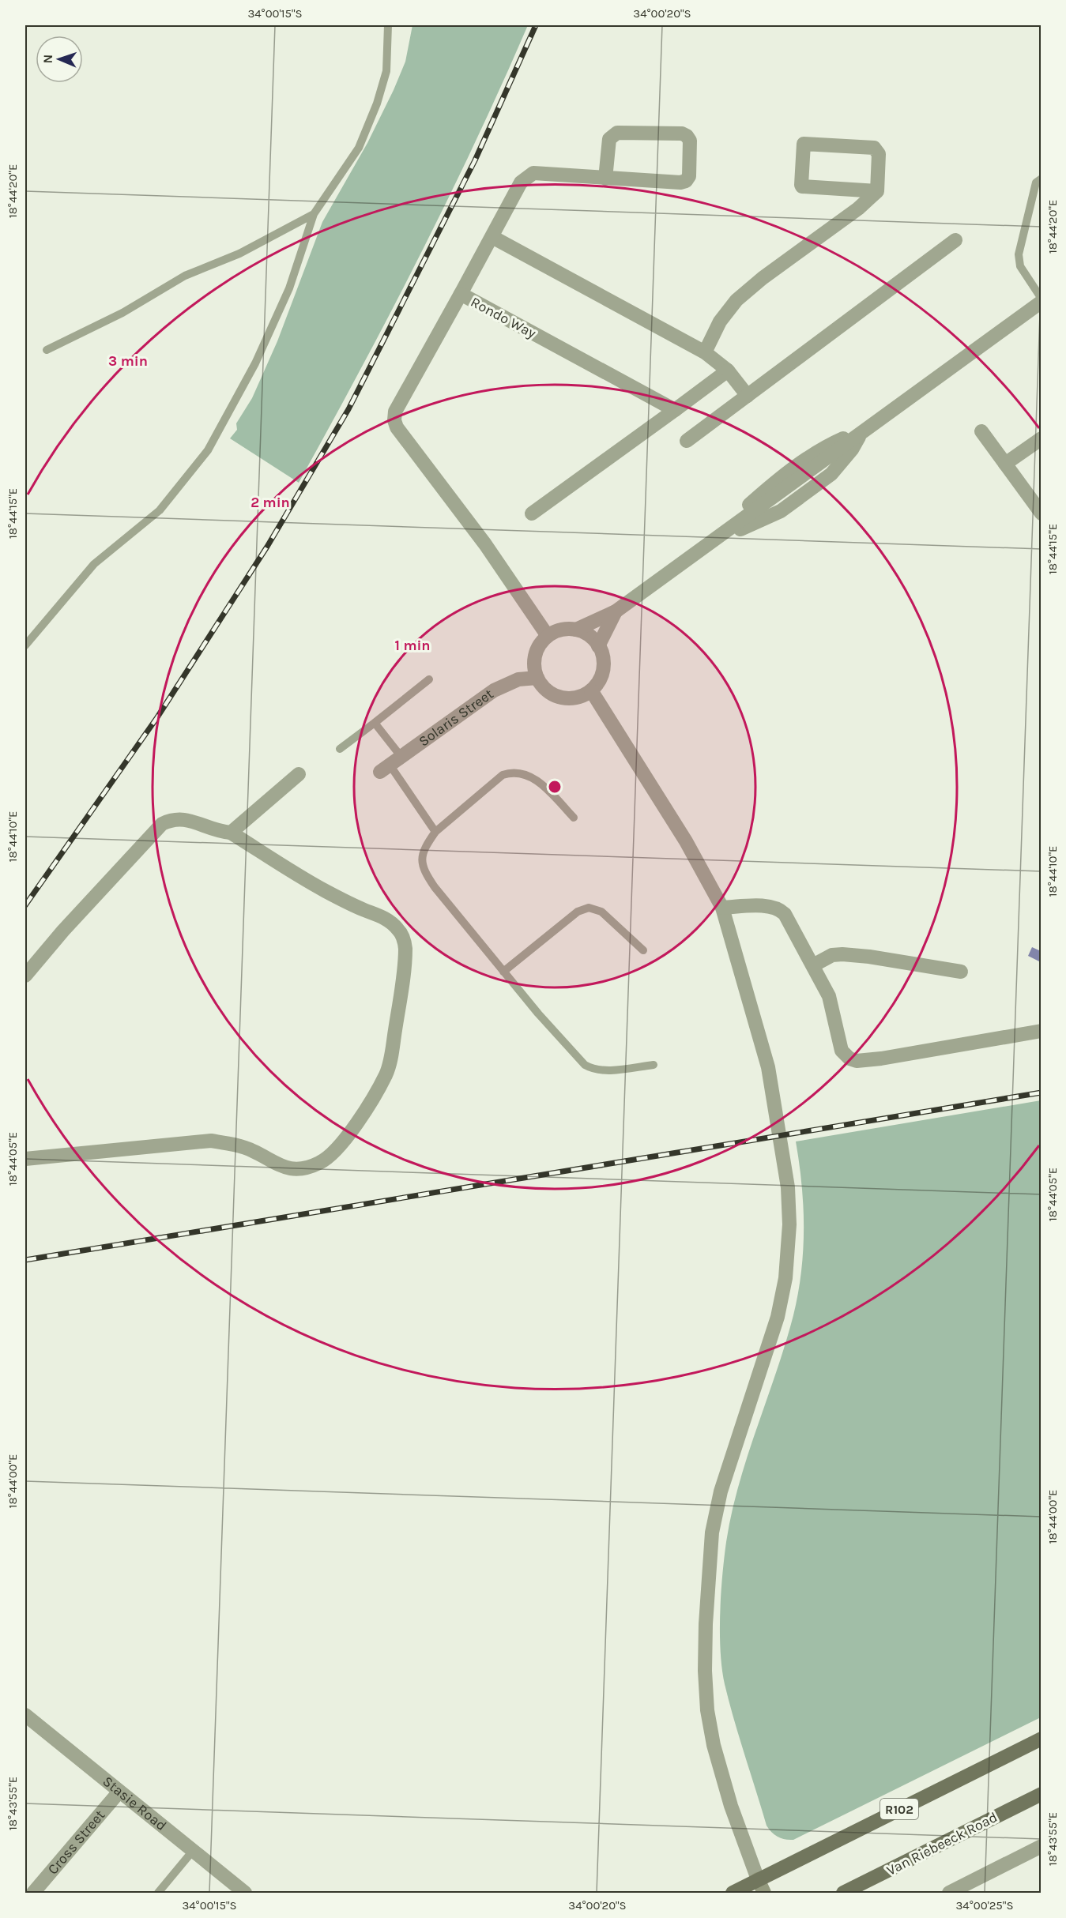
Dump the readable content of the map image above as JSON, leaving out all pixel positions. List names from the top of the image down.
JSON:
{
  "streets": {
    "main road": ["R102", "Van Riebeeck Road"],
    "street": [
      "Rondo Way",
      "Solaris Street",
      "Stasie Road",
      "Cross Street"
    ]
  },
  "crossings": [
    ["Rondo Way", "Solaris Street"],
    ["Stasie Road", "Cross Street"]
  ],
  "north": "left",
  "coordinates": [
    "34°00'15\"S",
    "34°00'20\"S",
    "18°44'20\"E",
    "18°44'15\"E",
    "18°44'10\"E",
    "18°44'05\"E",
    "18°44'00\"E",
    "18°43'55\"E",
    "34°00'25\"S"
  ],
  "rings": ["3 min", "2 min", "1 min"]
}
